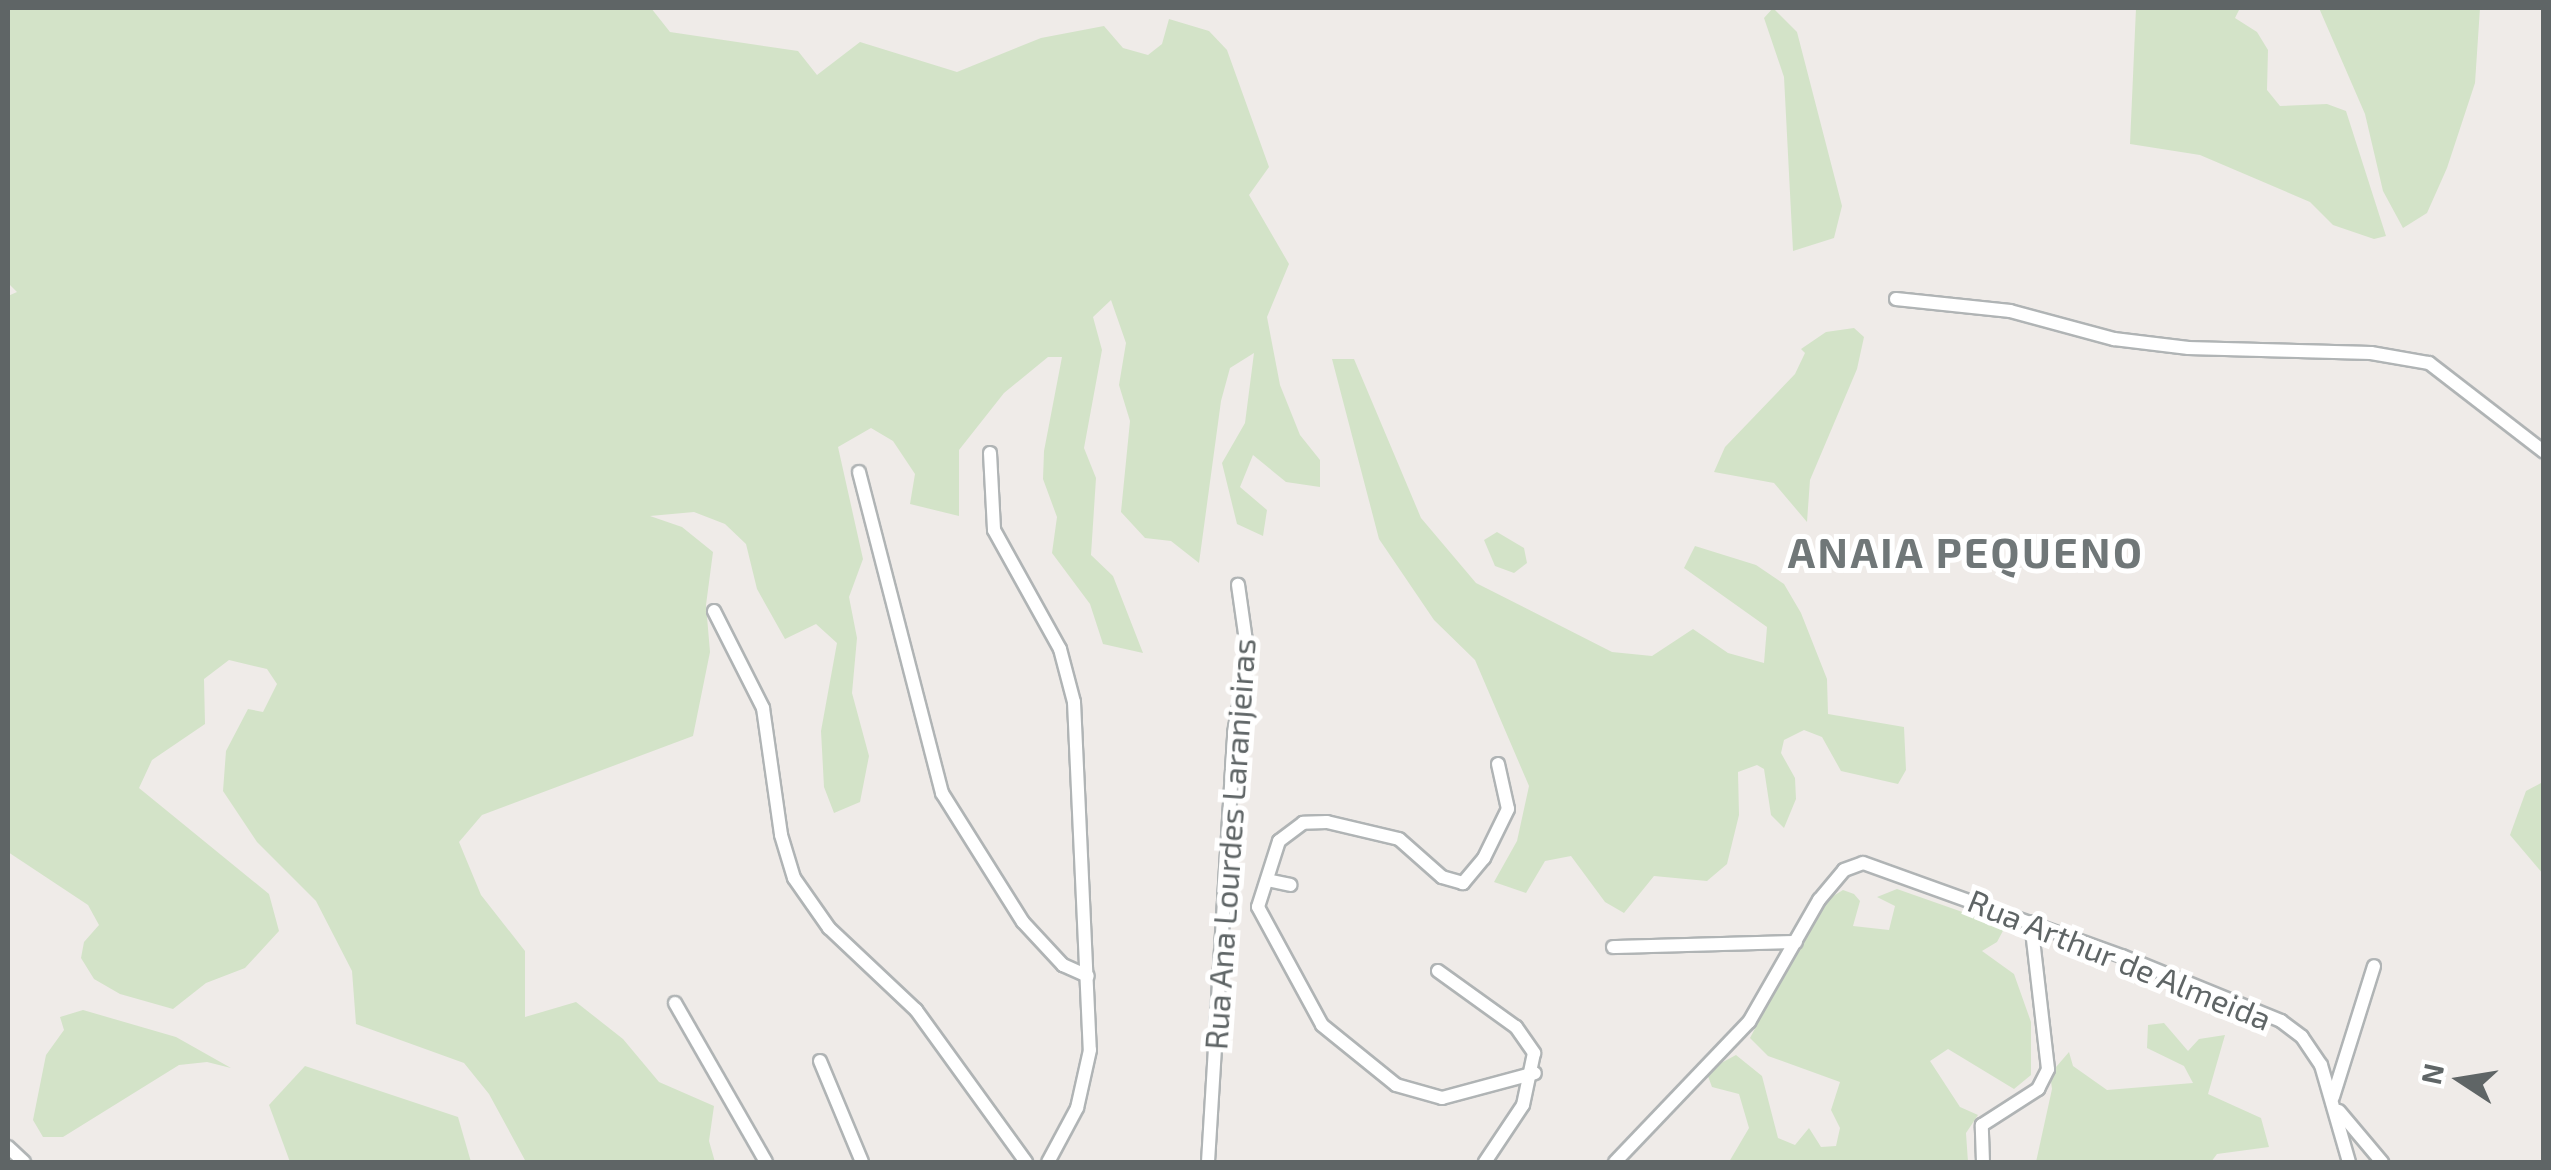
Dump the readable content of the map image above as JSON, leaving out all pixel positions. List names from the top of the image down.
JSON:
{
  "streets": {
    "street": ["Rua Ana Lourdes Laranjeiras", "Rua Arthur de Almeida"]
  },
  "districts": ["ANAIA PEQUENO"],
  "north": "left"
}
